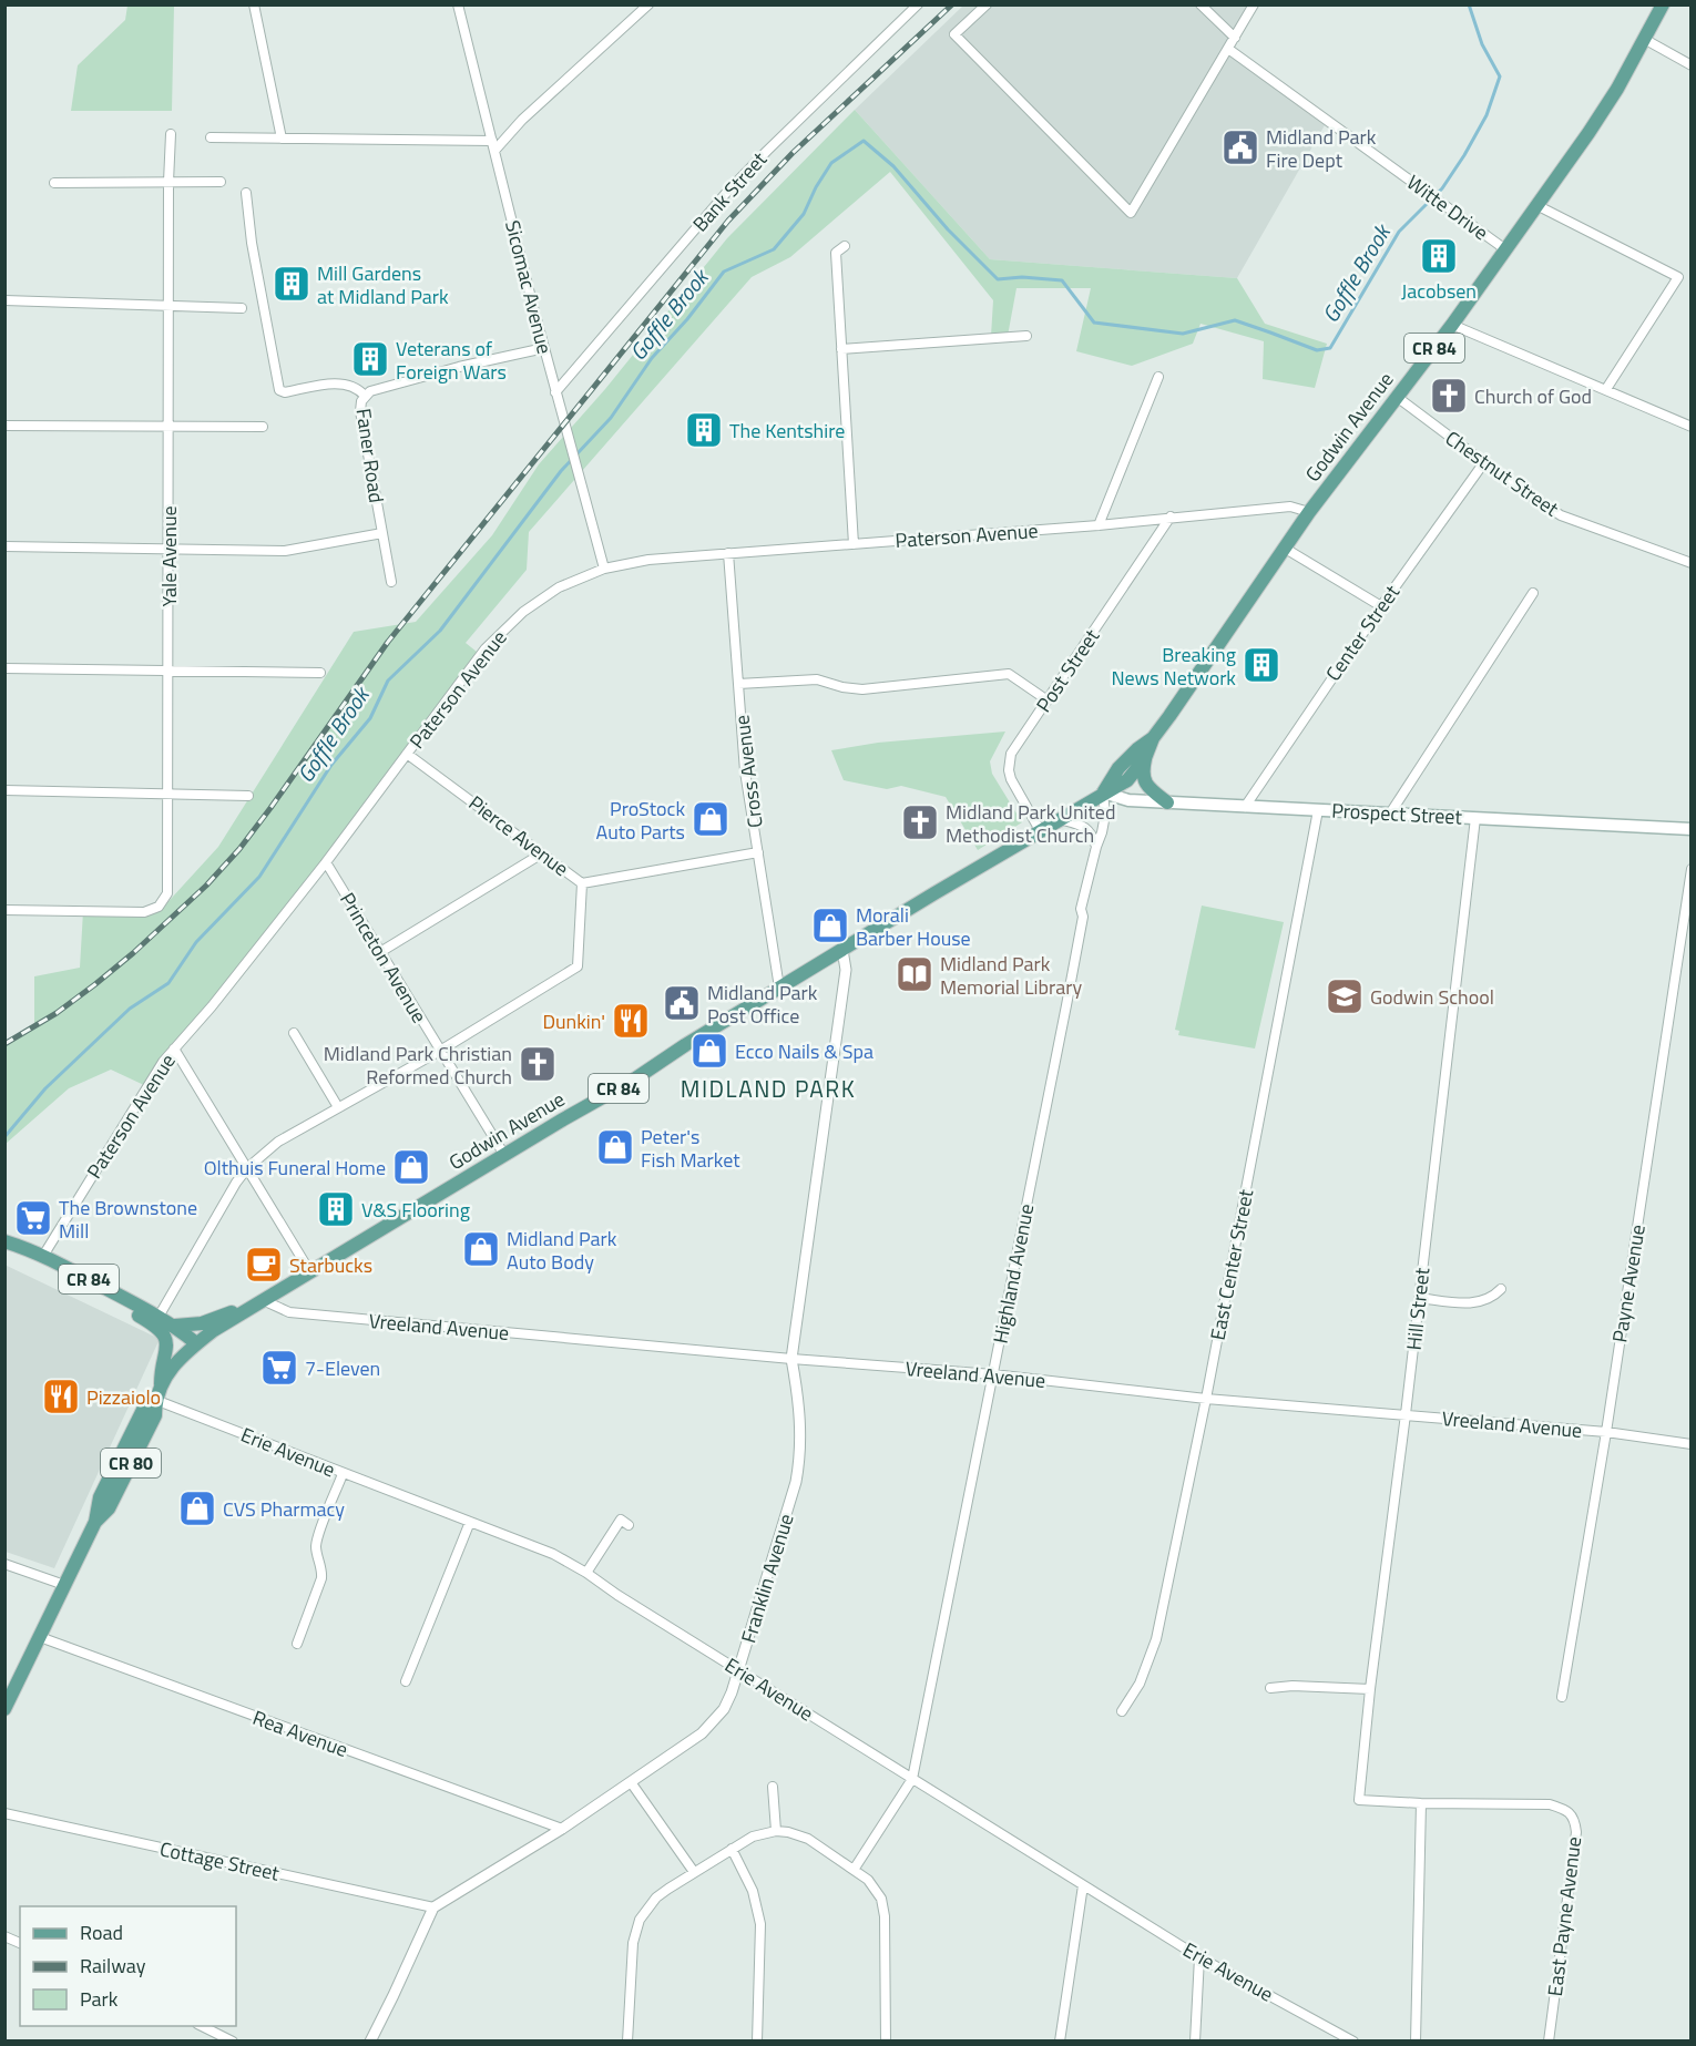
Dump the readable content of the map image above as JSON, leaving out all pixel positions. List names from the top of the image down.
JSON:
{
  "streets": {
    "main road": [
      "CR 84",
      "Godwin Avenue",
      "Prospect Street",
      "CR 80"
    ],
    "street": [
      "Bank Street",
      "Witte Drive",
      "Sicomac Avenue",
      "Faner Road",
      "Chestnut Street",
      "Paterson Avenue",
      "Yale Avenue",
      "Center Street",
      "Post Street",
      "Cross Avenue",
      "Pierce Avenue",
      "Princeton Avenue",
      "East Center Street",
      "Highland Avenue",
      "Payne Avenue",
      "Hill Street",
      "Vreeland Avenue",
      "Erie Avenue",
      "Franklin Avenue",
      "Rea Avenue",
      "Cottage Street",
      "East Payne Avenue"
    ]
  },
  "crossings": [
    ["Bank Street", "Sicomac Avenue"],
    ["Witte Drive", "Godwin Avenue"],
    ["Sicomac Avenue", "Faner Road"],
    ["Sicomac Avenue", "Paterson Avenue"],
    ["CR 84", "Godwin Avenue"],
    ["CR 84", "Paterson Avenue"],
    ["Godwin Avenue", "Chestnut Street"],
    ["Godwin Avenue", "Paterson Avenue"],
    ["Godwin Avenue", "Post Street"],
    ["Godwin Avenue", "Cross Avenue"],
    ["Godwin Avenue", "Prospect Street"],
    ["Godwin Avenue", "Princeton Avenue"],
    ["Godwin Avenue", "Highland Avenue"],
    ["Godwin Avenue", "Vreeland Avenue"],
    ["Godwin Avenue", "Erie Avenue"],
    ["Godwin Avenue", "Franklin Avenue"],
    ["Godwin Avenue", "Rea Avenue"],
    ["Chestnut Street", "Center Street"],
    ["Paterson Avenue", "Post Street"],
    ["Paterson Avenue", "Cross Avenue"],
    ["Paterson Avenue", "Pierce Avenue"],
    ["Paterson Avenue", "Princeton Avenue"],
    ["Center Street", "Prospect Street"],
    ["Cross Avenue", "Pierce Avenue"],
    ["Prospect Street", "East Center Street"],
    ["Prospect Street", "Highland Avenue"],
    ["Prospect Street", "Hill Street"],
    ["East Center Street", "Vreeland Avenue"],
    ["Highland Avenue", "Vreeland Avenue"],
    ["Highland Avenue", "Erie Avenue"],
    ["Payne Avenue", "Vreeland Avenue"],
    ["Hill Street", "Vreeland Avenue"],
    ["Hill Street", "East Payne Avenue"],
    ["Vreeland Avenue", "Franklin Avenue"],
    ["Erie Avenue", "Franklin Avenue"],
    ["Franklin Avenue", "Rea Avenue"],
    ["Franklin Avenue", "Cottage Street"]
  ],
  "districts": ["MIDLAND PARK"],
  "water": ["Goffle Brook"],
  "places": {
    "public building": ["Midland Park Fire Dept", "Midland Park Post Office"],
    "building": [
      "Jacobsen",
      "Mill Gardens at Midland Park",
      "Veterans of Foreign Wars",
      "The Kentshire",
      "Breaking News Network",
      "V&S Flooring"
    ],
    "church": ["Church of God", "Midland Park United Methodist Church", "Midland Park Christian Reformed Church"],
    "shop": [
      "ProStock Auto Parts",
      "Morali Barber House",
      "Ecco Nails & Spa",
      "Peter's Fish Market",
      "Olthuis Funeral Home",
      "Midland Park Auto Body",
      "CVS Pharmacy"
    ],
    "library": ["Midland Park Memorial Library"],
    "school or university": ["Godwin School"],
    "restaurant": ["Dunkin'", "Pizzaiolo"],
    "supermarket": ["The Brownstone Mill", "7-Eleven"],
    "cafe": ["Starbucks"]
  },
  "legend": ["Road", "Railway", "Park"]
}
